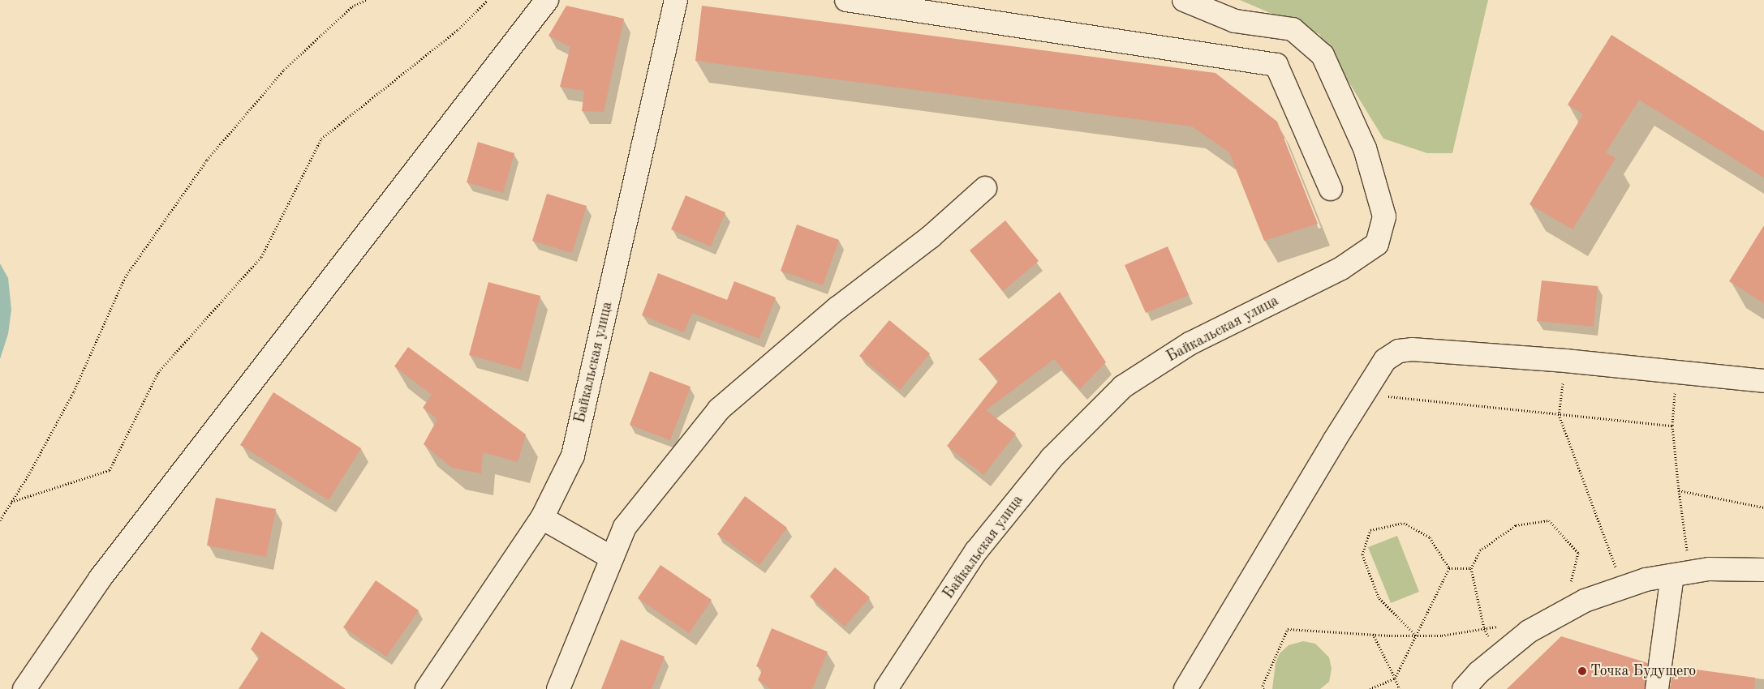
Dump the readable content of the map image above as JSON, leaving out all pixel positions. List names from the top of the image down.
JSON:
{
  "streets": {
    "street": ["Байкальская улица"]
  },
  "places": ["Точка Будущего"]
}
